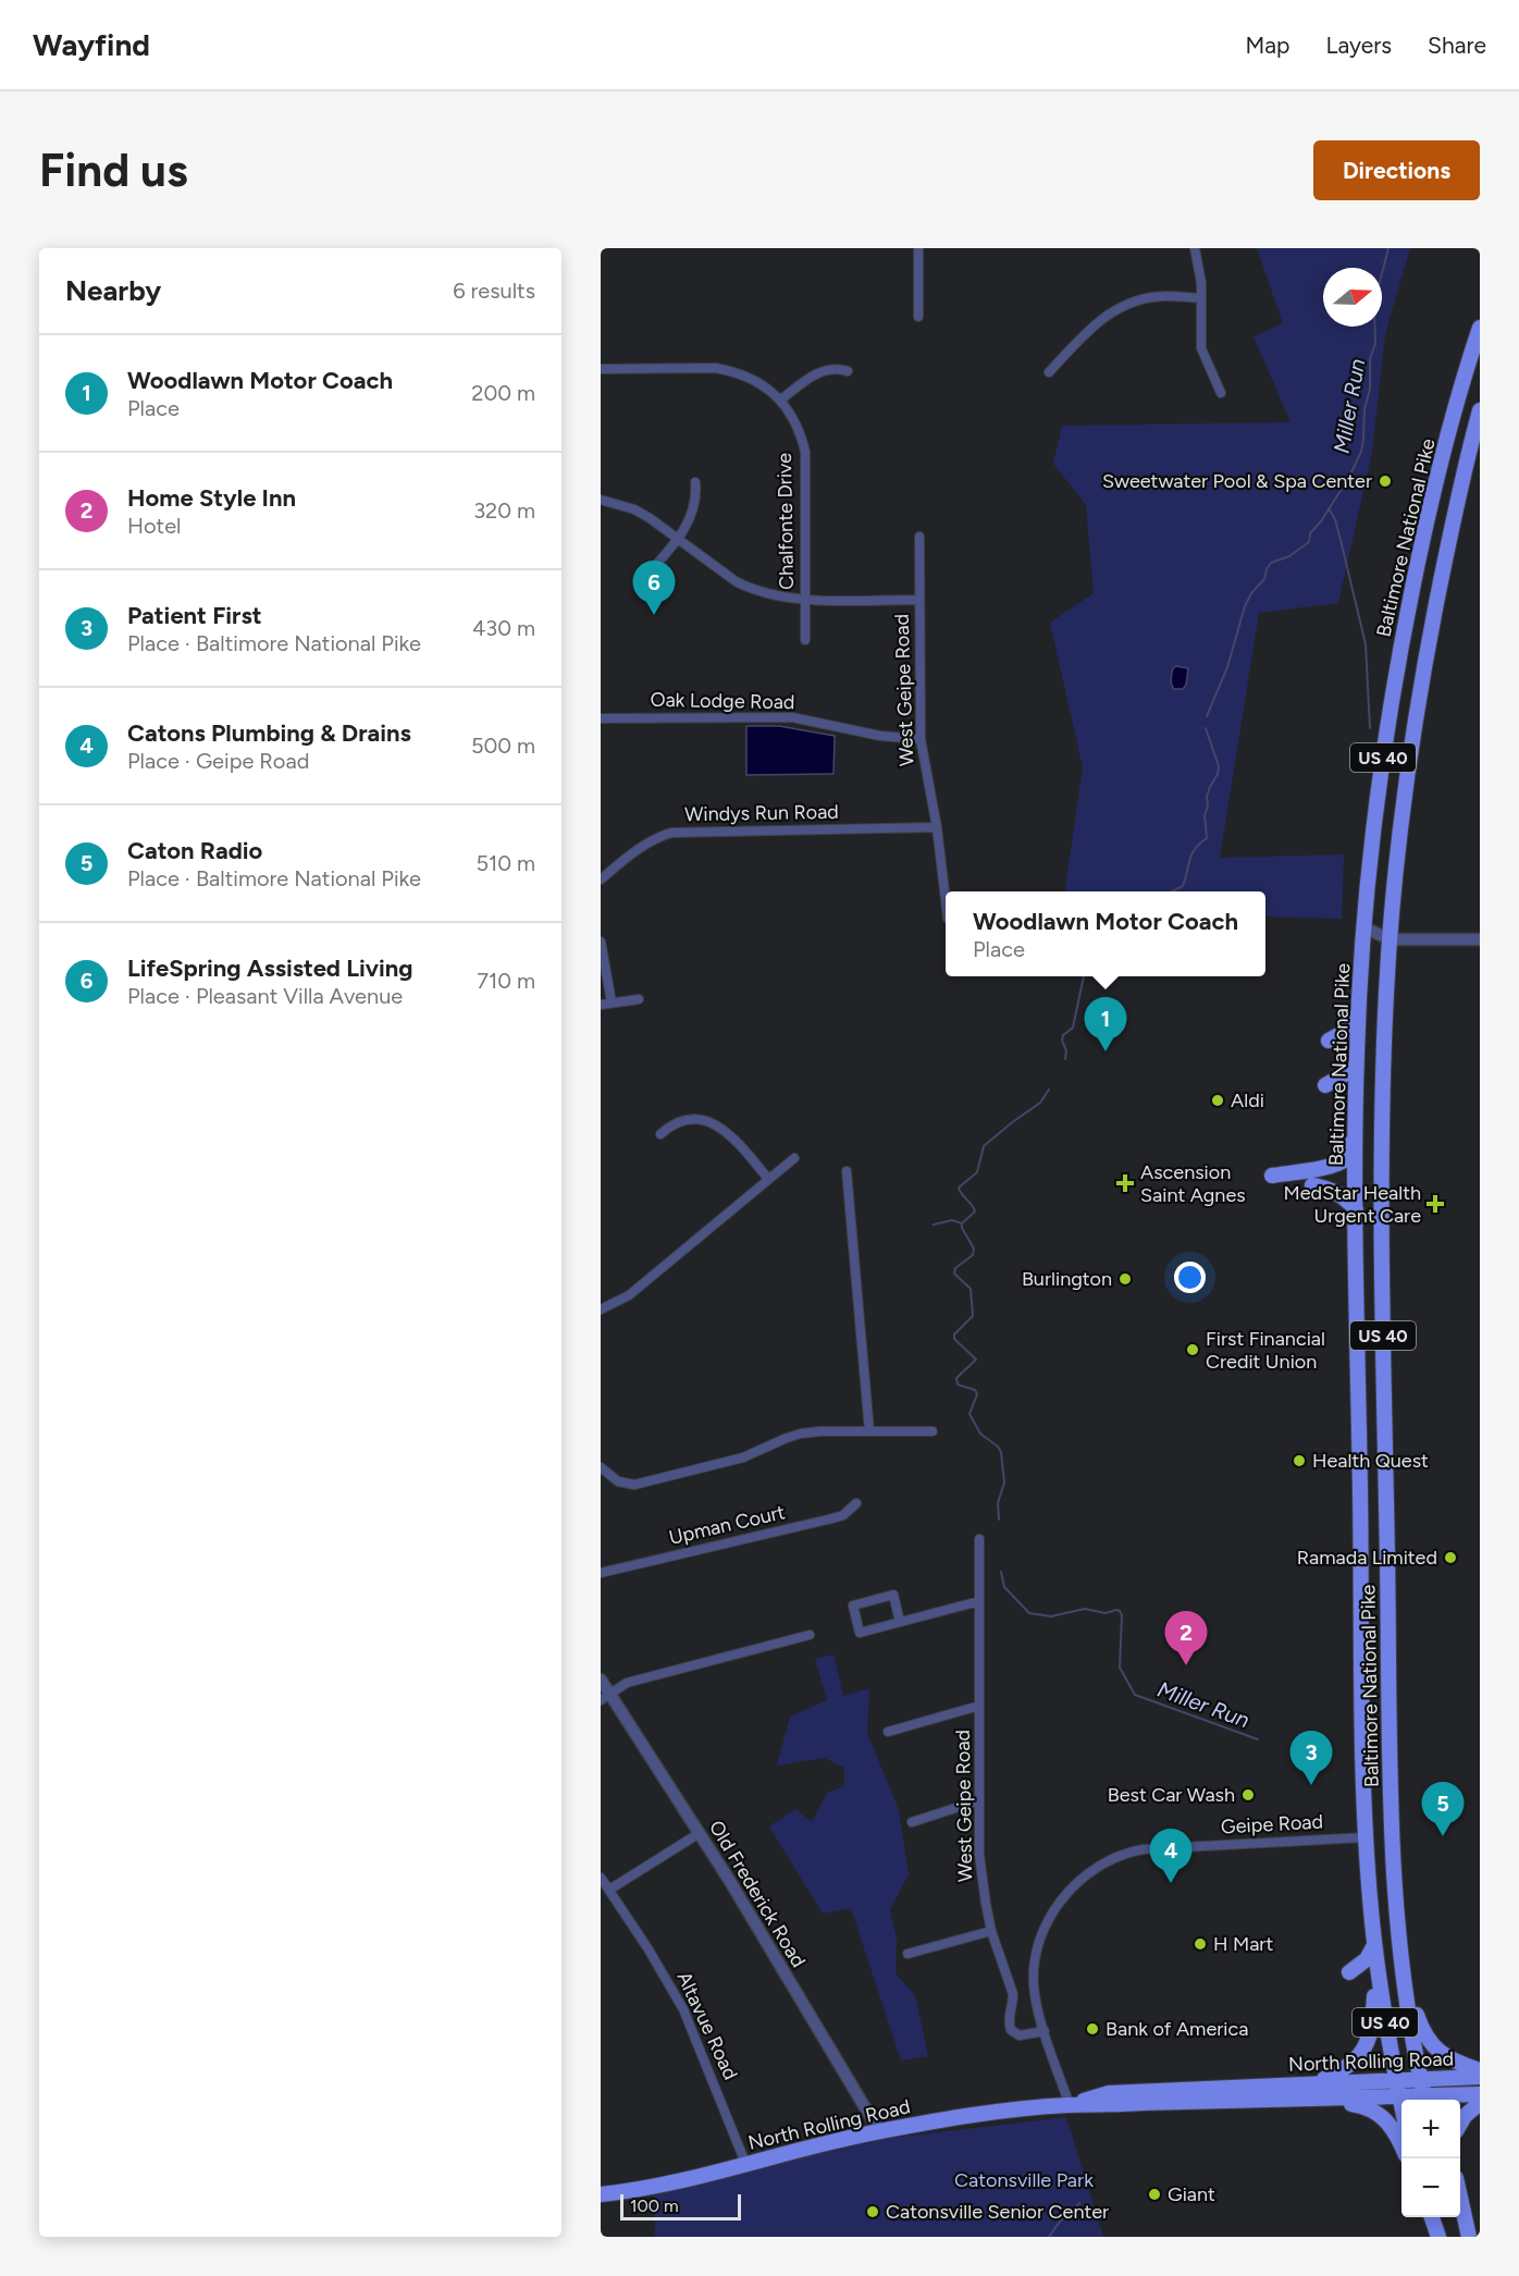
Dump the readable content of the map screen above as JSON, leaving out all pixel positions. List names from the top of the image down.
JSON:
{
  "streets": {
    "main road": ["Baltimore National Pike", "US 40", "North Rolling Road"],
    "street": [
      "Chalfonte Drive",
      "West Geipe Road",
      "Oak Lodge Road",
      "Windys Run Road",
      "Upman Court",
      "Geipe Road",
      "Old Frederick Road",
      "Altavue Road"
    ]
  },
  "crossings": [
    ["Baltimore National Pike", "Geipe Road"],
    ["Baltimore National Pike", "North Rolling Road"],
    ["West Geipe Road", "Oak Lodge Road"],
    ["West Geipe Road", "Windys Run Road"],
    ["West Geipe Road", "Geipe Road"],
    ["Geipe Road", "North Rolling Road"],
    ["Old Frederick Road", "North Rolling Road"],
    ["Altavue Road", "North Rolling Road"]
  ],
  "water": ["Miller Run"],
  "parks": ["Catonsville Park"],
  "places": {
    "other": [
      "Sweetwater Pool & Spa Center",
      "Aldi",
      "Burlington",
      "First Financial Credit Union",
      "Health Quest",
      "Ramada Limited",
      "Best Car Wash",
      "H Mart",
      "Bank of America",
      "Giant",
      "Catonsville Senior Center"
    ],
    "health": ["Ascension Saint Agnes", "MedStar Health Urgent Care"]
  },
  "scale_bar": "100 m",
  "north": "right",
  "page": {
    "header": "Wayfind",
    "nav": ["Map", "Layers", "Share"],
    "buttons": "Directions",
    "title": "Find us",
    "heading": ["Nearby", "6 results"],
    "list": [
      {
        "mark": "1",
        "name": "Woodlawn Motor Coach",
        "note": "Place",
        "value": "200 m"
      },
      {
        "mark": "2",
        "name": "Home Style Inn",
        "note": "Hotel",
        "value": "320 m"
      },
      {
        "mark": "3",
        "name": "Patient First",
        "note": "Place · Baltimore National Pike",
        "value": "430 m"
      },
      {
        "mark": "4",
        "name": "Catons Plumbing & Drains",
        "note": "Place · Geipe Road",
        "value": "500 m"
      },
      {
        "mark": "5",
        "name": "Caton Radio",
        "note": "Place · Baltimore National Pike",
        "value": "510 m"
      },
      {
        "mark": "6",
        "name": "LifeSpring Assisted Living",
        "note": "Place · Pleasant Villa Avenue",
        "value": "710 m"
      }
    ],
    "pins": [
      "6",
      "1",
      "2",
      "3",
      "5",
      "4"
    ],
    "popup": ["Woodlawn Motor Coach", "Place"],
    "map_buttons": ["+", "−"],
    "scale": "100 m"
  }
}
